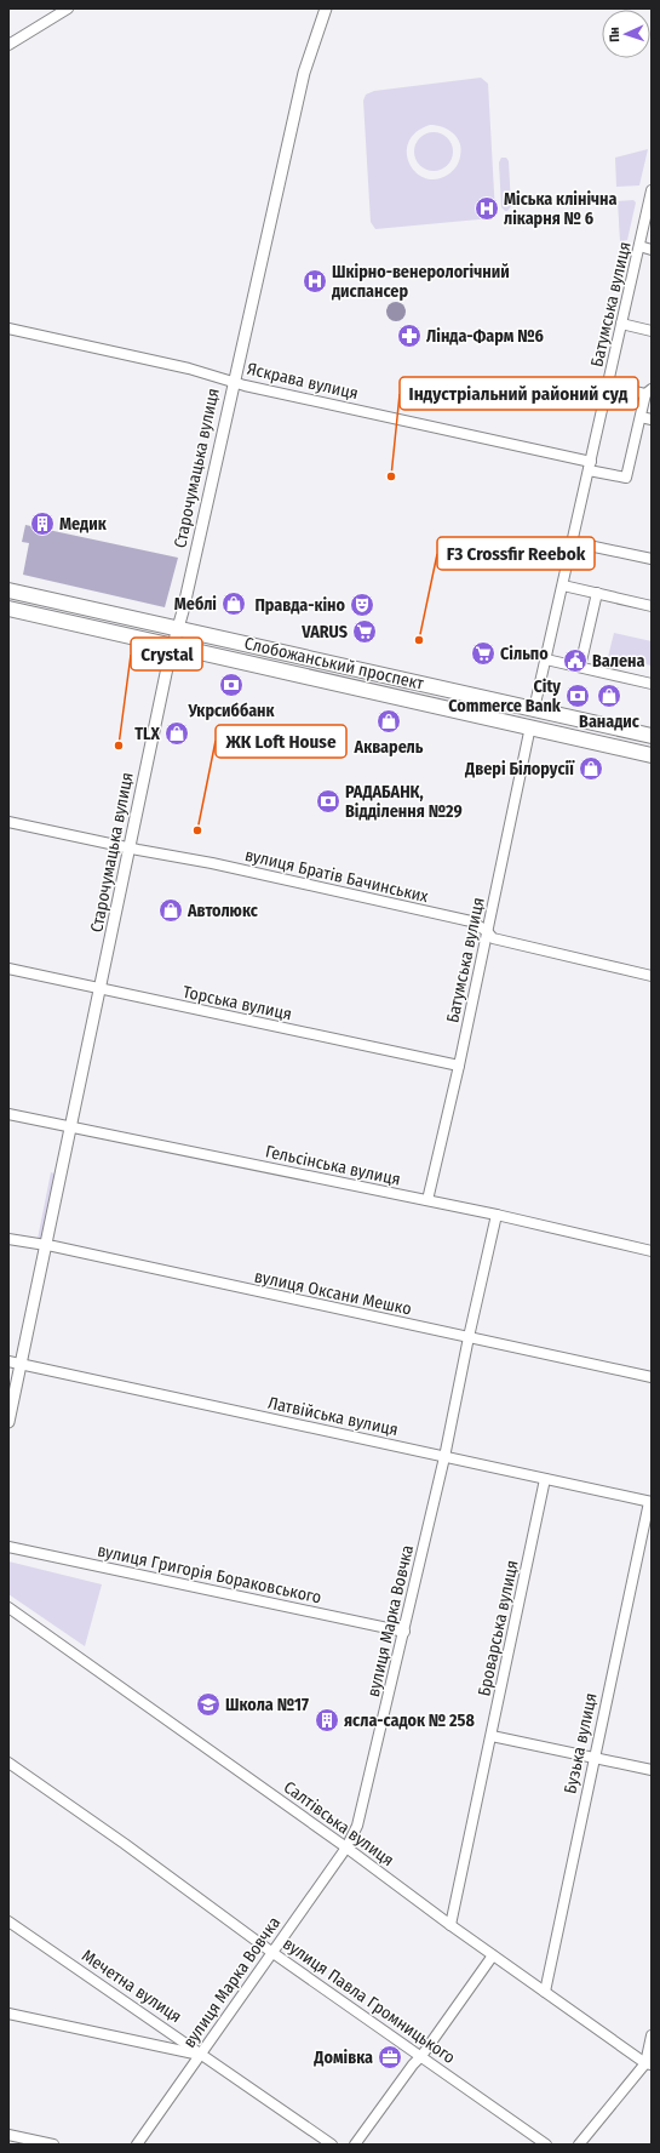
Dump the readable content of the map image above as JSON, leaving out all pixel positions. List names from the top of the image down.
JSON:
{
  "streets": {
    "main road": ["Слобожанський проспект"],
    "street": [
      "Батумська вулиця",
      "Яскрава вулиця",
      "Старочумацька вулиця",
      "вулиця Братів Бачинських",
      "Торська вулиця",
      "Гельсінська вулиця",
      "вулиця Оксани Мешко",
      "Латвійська вулиця",
      "вулиця Григорія Бораковського",
      "вулиця Марка Вовчка",
      "Броварська вулиця",
      "Бузька вулиця",
      "Салтівська вулиця",
      "Мечетна вулиця",
      "вулиця Павла Громницького"
    ]
  },
  "crossings": [
    ["Батумська вулиця", "Яскрава вулиця"],
    ["Батумська вулиця", "Слобожанський проспект"],
    ["Батумська вулиця", "вулиця Братів Бачинських"],
    ["Батумська вулиця", "Торська вулиця"],
    ["Батумська вулиця", "Гельсінська вулиця"],
    ["Яскрава вулиця", "Старочумацька вулиця"],
    ["Старочумацька вулиця", "Слобожанський проспект"],
    ["Старочумацька вулиця", "вулиця Братів Бачинських"],
    ["Старочумацька вулиця", "Торська вулиця"],
    ["Старочумацька вулиця", "Гельсінська вулиця"],
    ["Старочумацька вулиця", "вулиця Оксани Мешко"],
    ["Старочумацька вулиця", "Латвійська вулиця"],
    ["Гельсінська вулиця", "вулиця Марка Вовчка"],
    ["вулиця Оксани Мешко", "вулиця Марка Вовчка"],
    ["Латвійська вулиця", "вулиця Марка Вовчка"],
    ["Латвійська вулиця", "Броварська вулиця"],
    ["Латвійська вулиця", "Бузька вулиця"],
    ["вулиця Григорія Бораковського", "вулиця Марка Вовчка"],
    ["вулиця Марка Вовчка", "Салтівська вулиця"],
    ["вулиця Марка Вовчка", "Мечетна вулиця"],
    ["вулиця Марка Вовчка", "вулиця Павла Громницького"],
    ["Броварська вулиця", "Салтівська вулиця"],
    ["Бузька вулиця", "Салтівська вулиця"]
  ],
  "places": {
    "hospital": ["Міська клінічна лікарня № 6", "Шкірно-венерологічний диспансер"],
    "pharmacy": ["Лінда-Фарм №6"],
    "other": [
      "Індустріальний районий суд",
      "F3 Crossfir Reebok",
      "Crystal",
      "ЖК Loft House"
    ],
    "building": ["Медик", "ясла-садок № 258"],
    "shop": [
      "Меблі",
      "Ванадис",
      "Акварель",
      "TLX",
      "Двері Білорусії",
      "Автолюкс"
    ],
    "theatre": ["Правда-кіно"],
    "supermarket": ["VARUS", "Сільпо"],
    "public building": ["Валена"],
    "bank": ["Укрсиббанк", "City Commerce Bank", "РАДАБАНК, Відділення №29"],
    "school or university": ["Школа №17"],
    "office": ["Домівка"]
  },
  "north": "left"
}
